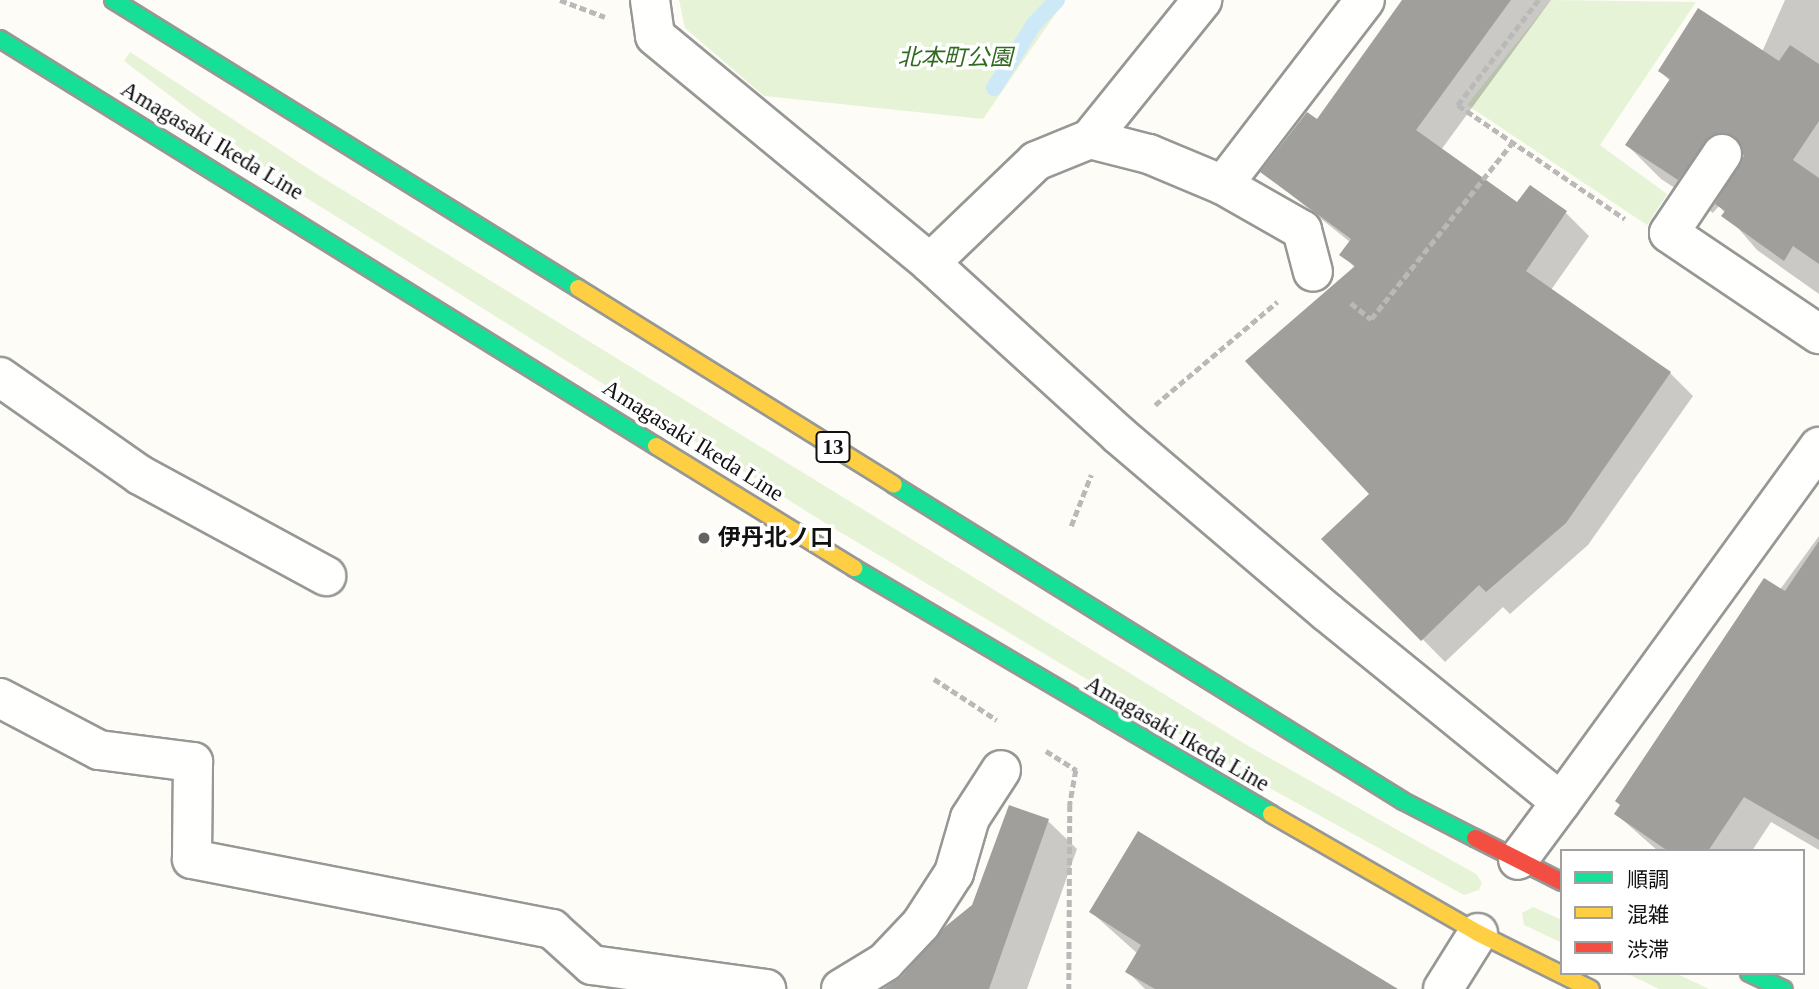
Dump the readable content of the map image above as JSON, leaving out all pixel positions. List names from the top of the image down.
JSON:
{
  "streets": {
    "main road": ["Amagasaki Ikeda Line", "13"]
  },
  "parks": ["北本町公園"],
  "places": ["伊丹北ノ口"],
  "legend": ["順調", "混雑", "渋滞"]
}
